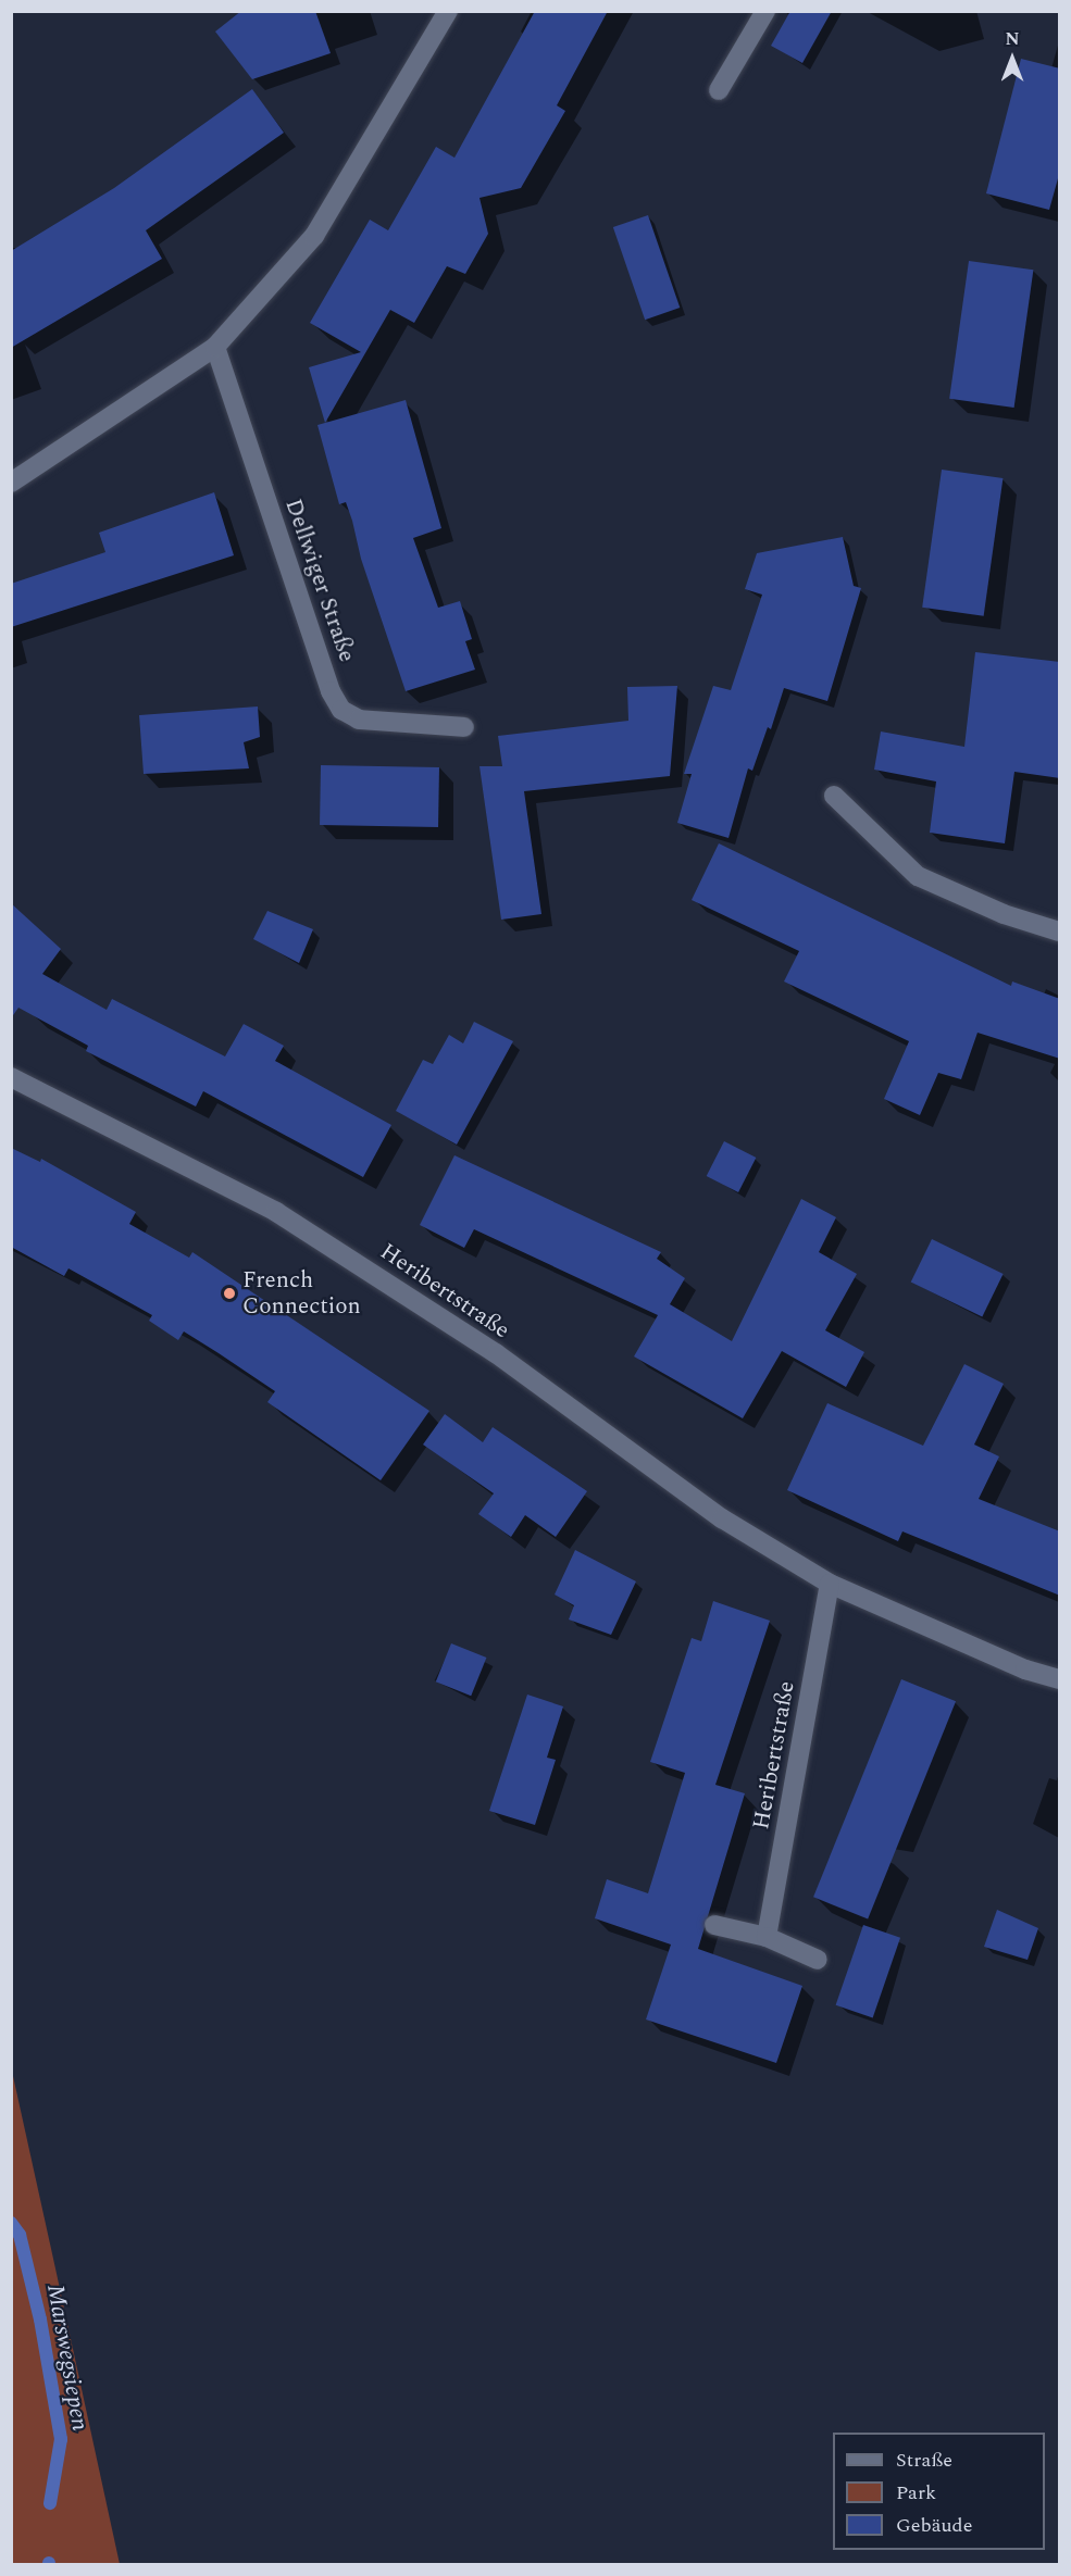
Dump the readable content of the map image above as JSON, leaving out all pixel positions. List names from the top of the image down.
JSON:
{
  "streets": {
    "street": ["Dellwiger Straße", "Heribertstraße"]
  },
  "water": ["Marswegsiepen"],
  "places": ["French Connection"],
  "legend": ["Straße", "Park", "Gebäude"],
  "north": "top"
}
